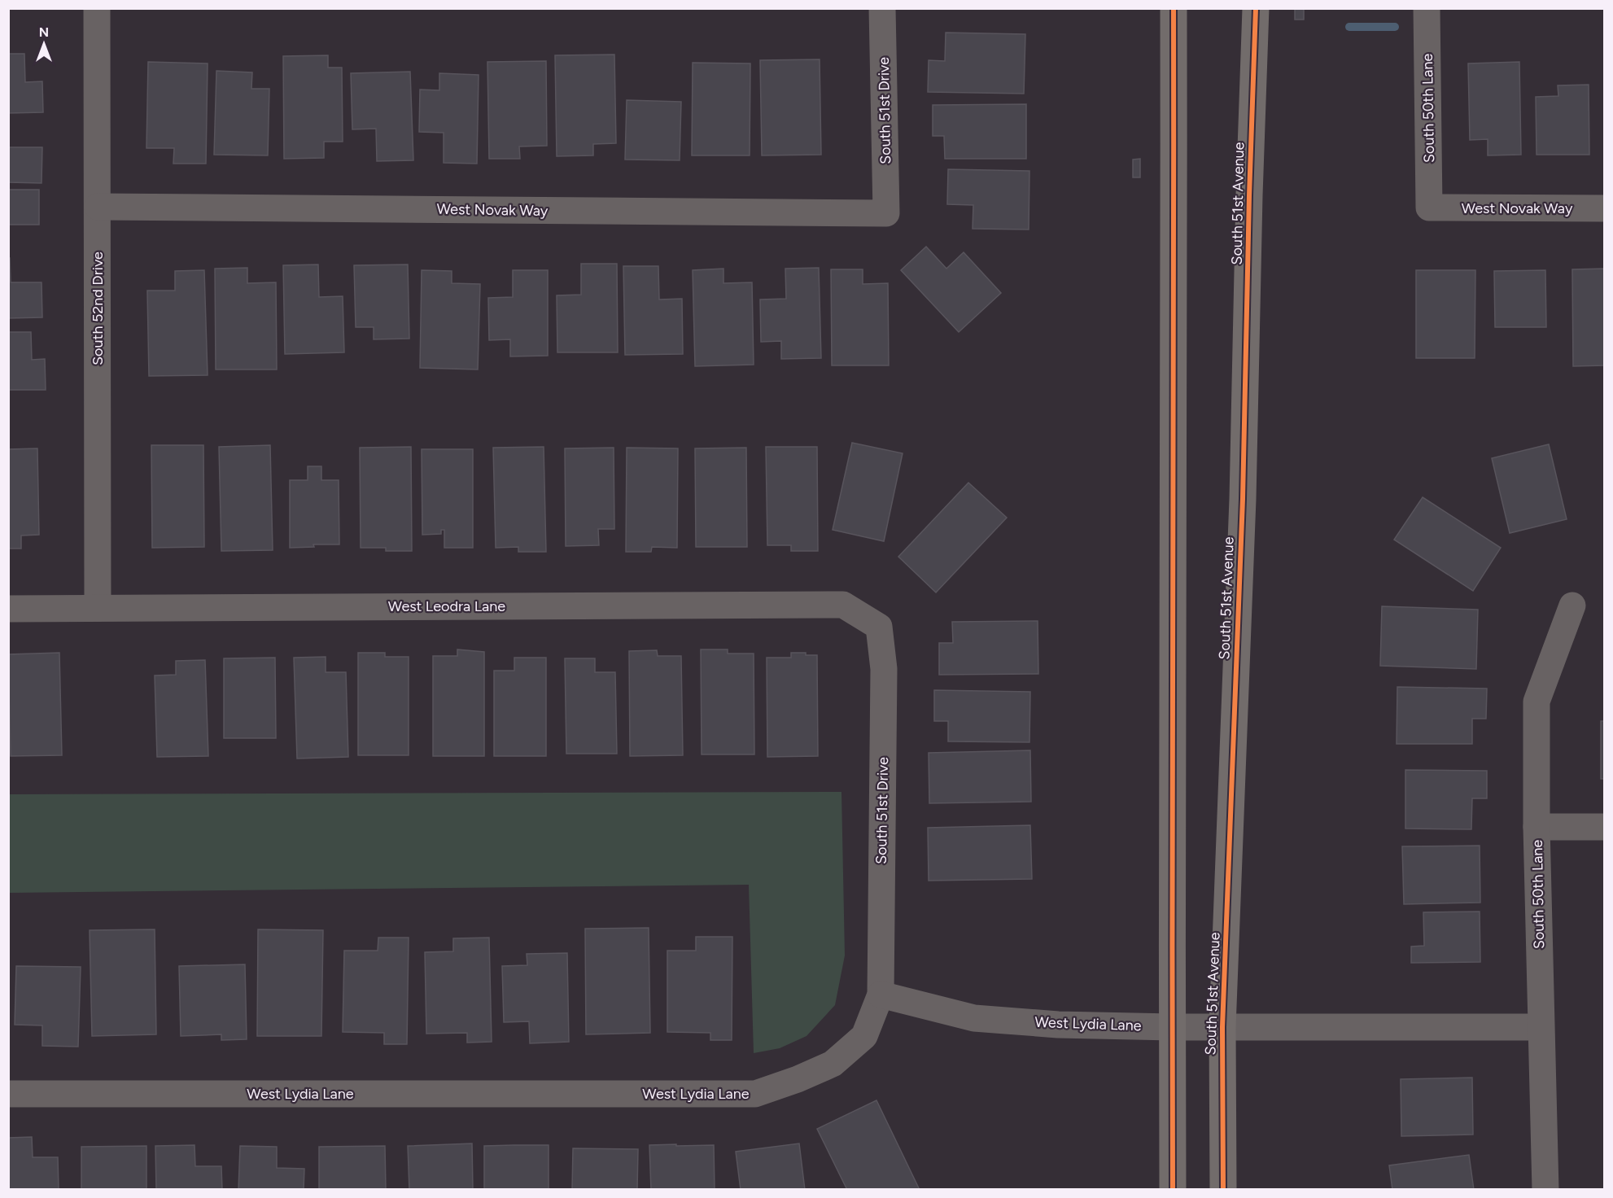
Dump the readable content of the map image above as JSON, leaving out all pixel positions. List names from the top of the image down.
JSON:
{
  "streets": {
    "main road": ["South 51st Avenue"],
    "street": [
      "South 50th Lane",
      "South 51st Drive",
      "West Novak Way",
      "South 52nd Drive",
      "West Leodra Lane",
      "West Lydia Lane"
    ]
  },
  "crossings": [
    ["South 50th Lane", "West Novak Way"],
    ["South 50th Lane", "West Lydia Lane"],
    ["South 51st Drive", "West Novak Way"],
    ["South 51st Drive", "West Leodra Lane"],
    ["South 51st Drive", "West Lydia Lane"],
    ["South 51st Avenue", "West Lydia Lane"],
    ["West Novak Way", "South 52nd Drive"],
    ["South 52nd Drive", "West Leodra Lane"]
  ],
  "north": "top"
}
